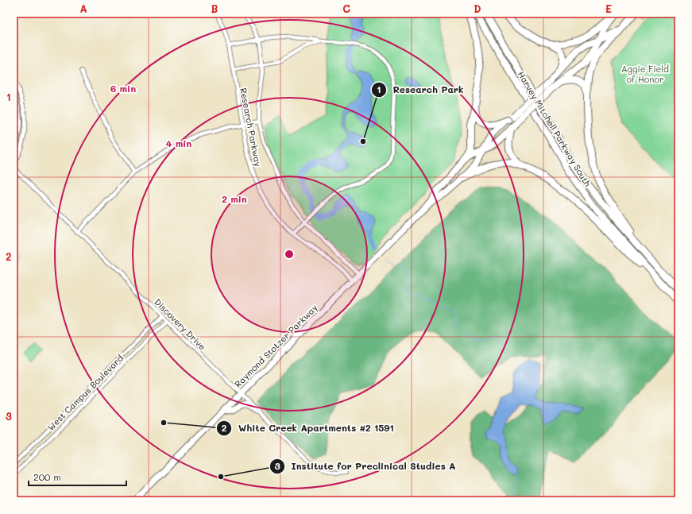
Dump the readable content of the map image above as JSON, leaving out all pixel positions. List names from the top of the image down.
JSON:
{
  "streets": {
    "highway": ["Harvey Mitchell Parkway South", "Raymond Stotzer Parkway"],
    "street": ["Research Parkway", "Discovery Drive", "West Campus Boulevard"]
  },
  "crossings": [
    ["Research Parkway", "Raymond Stotzer Parkway"],
    ["Discovery Drive", "Raymond Stotzer Parkway"],
    ["Discovery Drive", "West Campus Boulevard"]
  ],
  "parks": ["Aggie Field of Honor"],
  "places": ["Research Park", "White Creek Apartments #2 1591", "Institute for Preclinical Studies A"],
  "scale_bar": "200 m",
  "grid": {
    "columns": [
      "A",
      "B",
      "C",
      "D",
      "E"
    ],
    "rows": ["1", "2", "3"]
  },
  "rings": ["6 min", "4 min", "2 min"]
}
